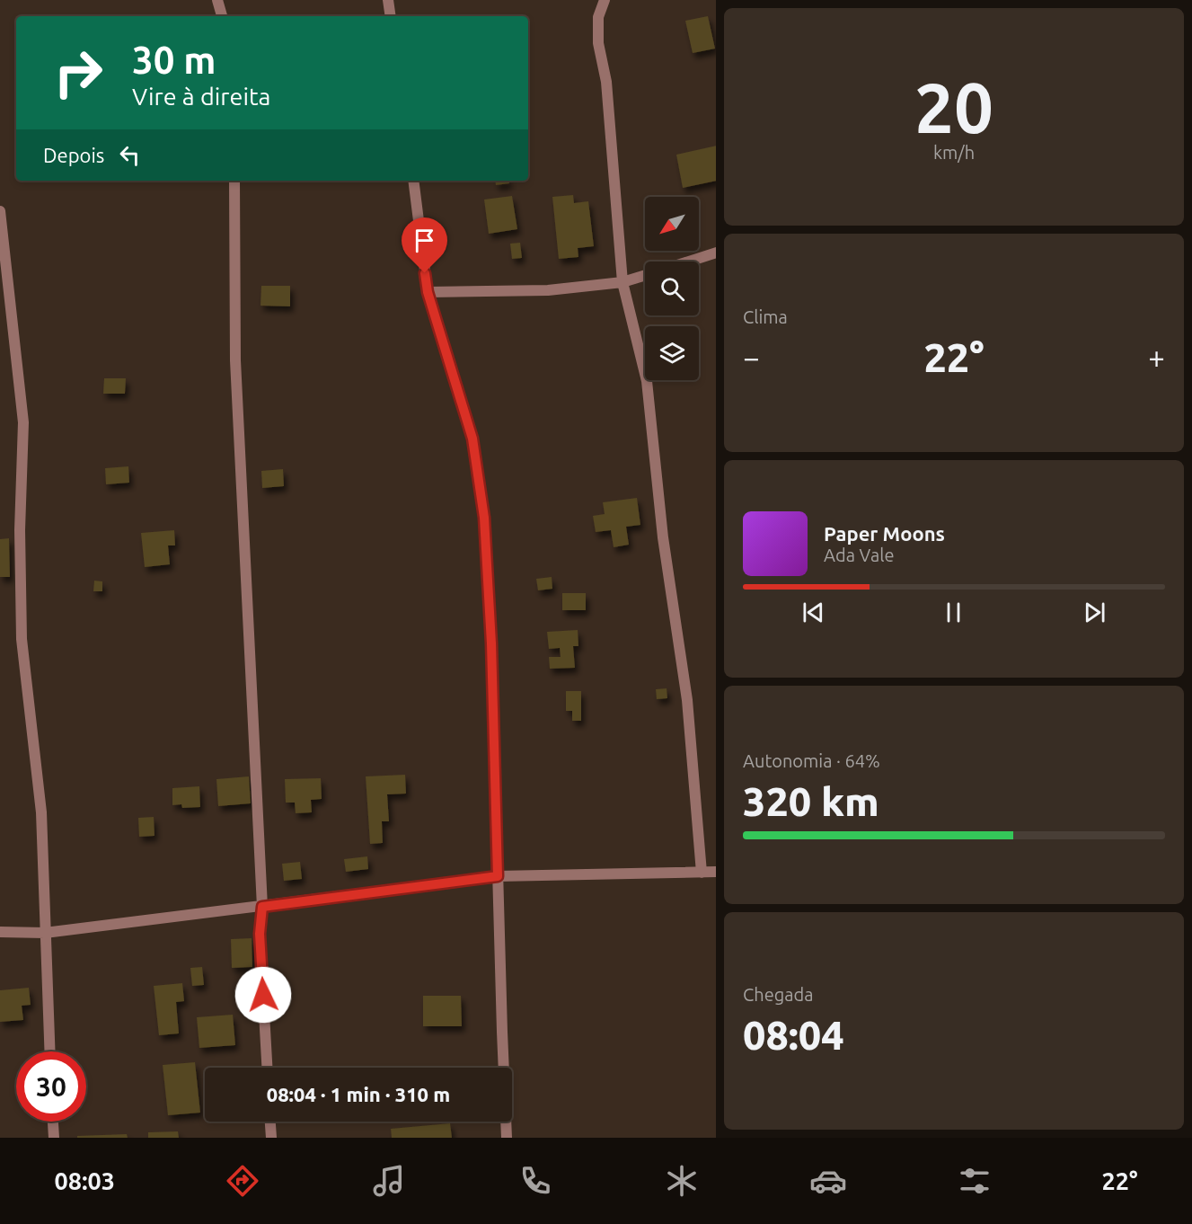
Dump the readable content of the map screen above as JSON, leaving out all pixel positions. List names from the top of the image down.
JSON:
{
  "north": "bottom left",
  "page": {
    "tile": [
      ["20", "km/h"],
      "Clima",
      ["Autonomia · 64%", "320 km"],
      ["Chegada", "08:04"]
    ],
    "turn": ["30 m", "Vire à direita"],
    "then": "Depois",
    "heat": ["−", "22°", "+"],
    "song": ["Paper Moons", "Ada Vale"],
    "limit": "30",
    "trip": "08:04 · 1 min · 310 m",
    "tabs": ["08:03", "22°"]
  }
}
